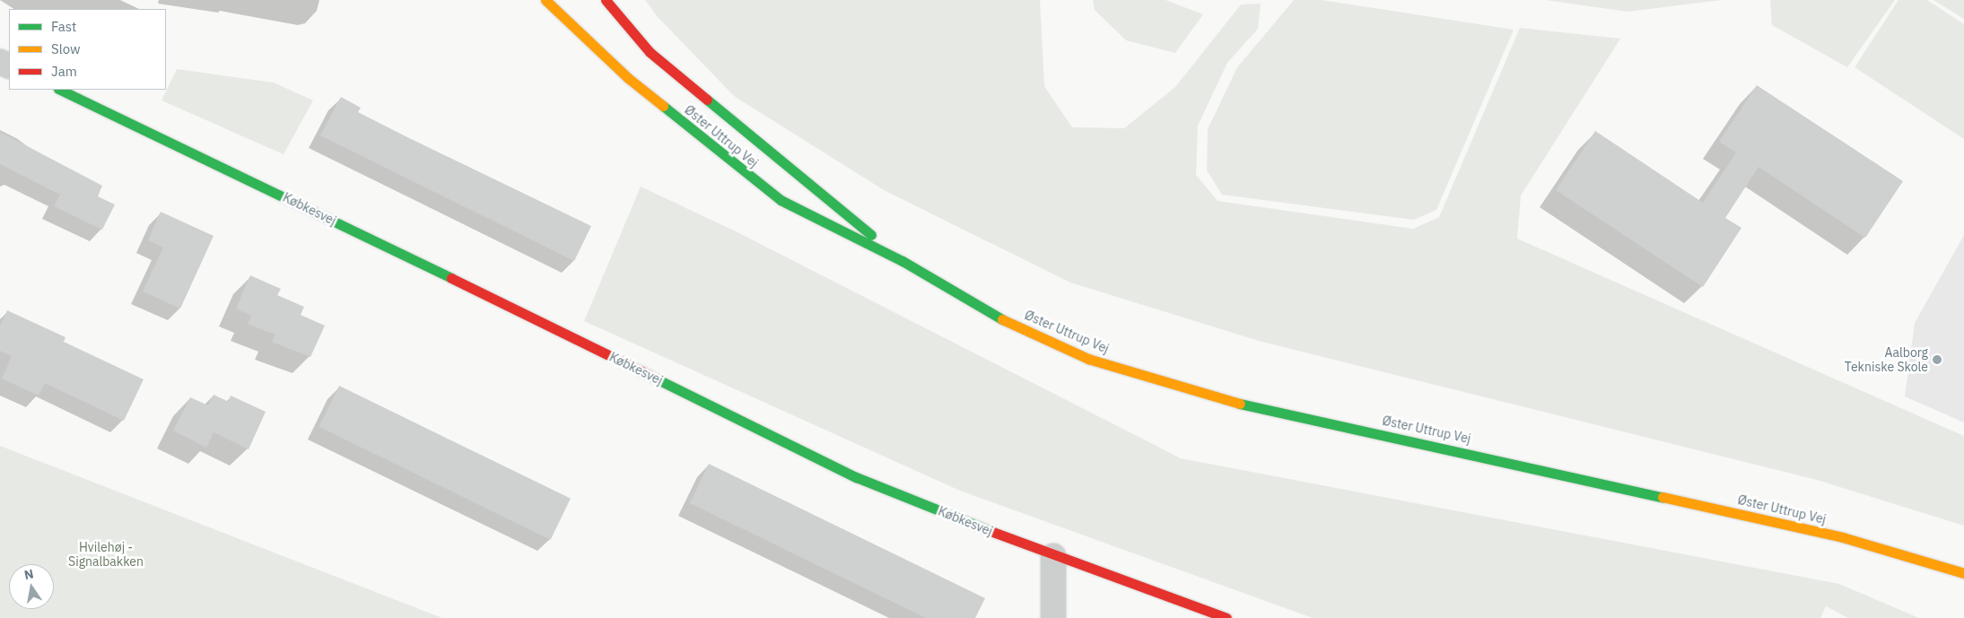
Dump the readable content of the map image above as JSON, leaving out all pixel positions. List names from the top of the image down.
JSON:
{
  "streets": {
    "street": ["Øster Uttrup Vej", "Købkesvej"]
  },
  "parks": ["Hvilehøj - Signalbakken"],
  "places": ["Aalborg Tekniske Skole"],
  "legend": ["Fast", "Slow", "Jam"],
  "north": "top"
}
